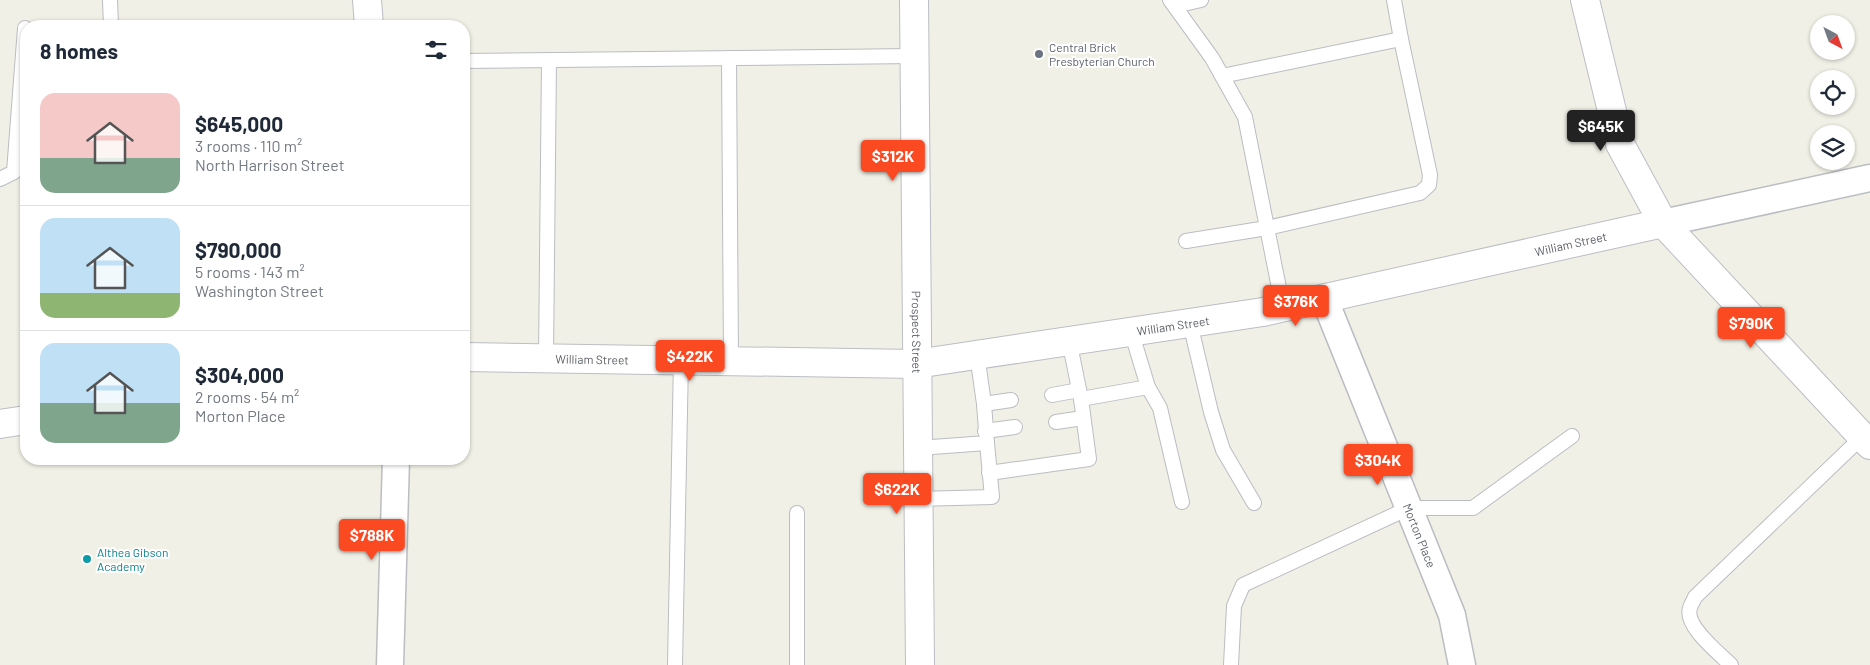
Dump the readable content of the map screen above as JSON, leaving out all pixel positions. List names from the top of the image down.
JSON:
{
  "streets": {
    "street": ["William Street", "Prospect Street", "Morton Place"]
  },
  "crossings": [
    ["William Street", "Prospect Street"],
    ["William Street", "Morton Place"]
  ],
  "places": ["Central Brick Presbyterian Church", "Althea Gibson Academy"],
  "north": "bottom right",
  "page": {
    "heading": "8 homes",
    "list": [
      {
        "name": "$645,000",
        "note": "3 rooms · 110 m² · North Harrison Street"
      },
      {
        "name": "$790,000",
        "note": "5 rooms · 143 m² · Washington Street"
      },
      {
        "name": "$304,000",
        "note": "2 rooms · 54 m² · Morton Place"
      }
    ],
    "price": [
      "$645K",
      "$312K",
      "$376K",
      "$790K",
      "$422K",
      "$304K",
      "$622K",
      "$788K"
    ]
  }
}
